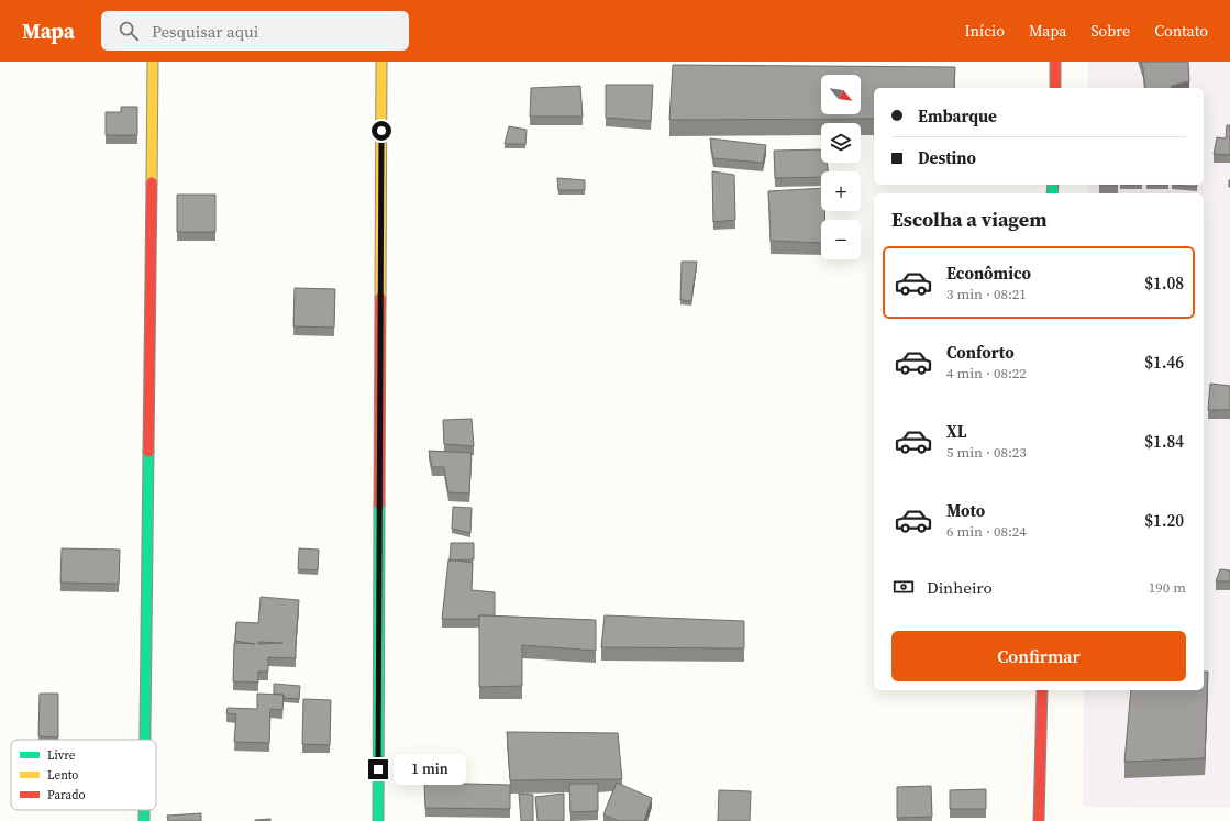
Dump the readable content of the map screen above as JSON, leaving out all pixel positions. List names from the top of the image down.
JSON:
{
  "legend": ["Livre", "Lento", "Parado"],
  "north": "bottom right",
  "page": {
    "header": "Mapa",
    "search": "Pesquisar aqui",
    "nav": [
      "Início",
      "Mapa",
      "Sobre",
      "Contato"
    ],
    "map_buttons": ["+", "−"],
    "banner": ["Embarque", "Destino"],
    "heading": "Escolha a viagem",
    "list": [
      {
        "name": "Econômico",
        "note": "3 min · 08:21",
        "value": "$1.08"
      },
      {
        "name": "Conforto",
        "note": "4 min · 08:22",
        "value": "$1.46"
      },
      {
        "name": "XL",
        "note": "5 min · 08:23",
        "value": "$1.84"
      },
      {
        "name": "Moto",
        "note": "6 min · 08:24",
        "value": "$1.20"
      }
    ],
    "pay": ["Dinheiro", "190 m"],
    "buttons": "Confirmar",
    "bubble": "1 min"
  }
}
